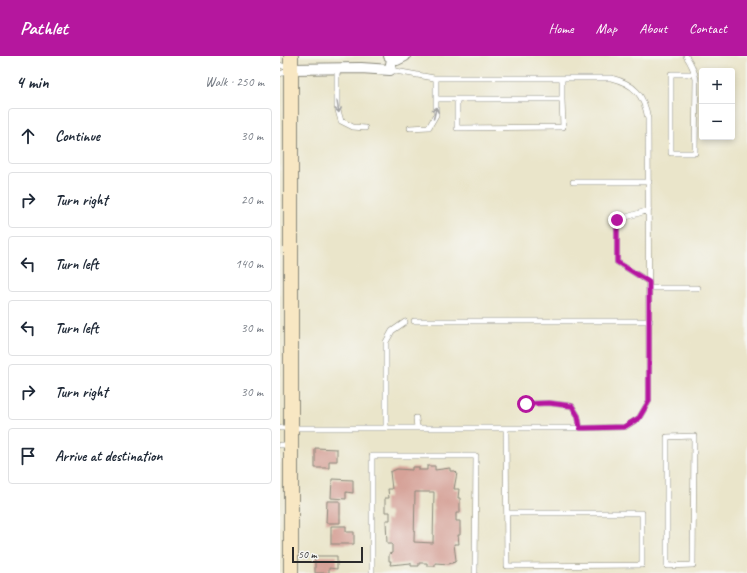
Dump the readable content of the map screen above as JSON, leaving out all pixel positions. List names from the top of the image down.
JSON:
{
  "scale_bar": "50 m",
  "page": {
    "header": "Pathlet",
    "nav": [
      "Home",
      "Map",
      "About",
      "Contact"
    ],
    "heading": ["4 min", "Walk · 250 m"],
    "map_buttons": ["+", "−"],
    "list": [
      ["Continue", "30 m"],
      ["Turn right", "20 m"],
      ["Turn left", "140 m"],
      ["Turn left", "30 m"],
      ["Turn right", "30 m"],
      "Arrive at destination"
    ],
    "scale": "50 m"
  }
}
